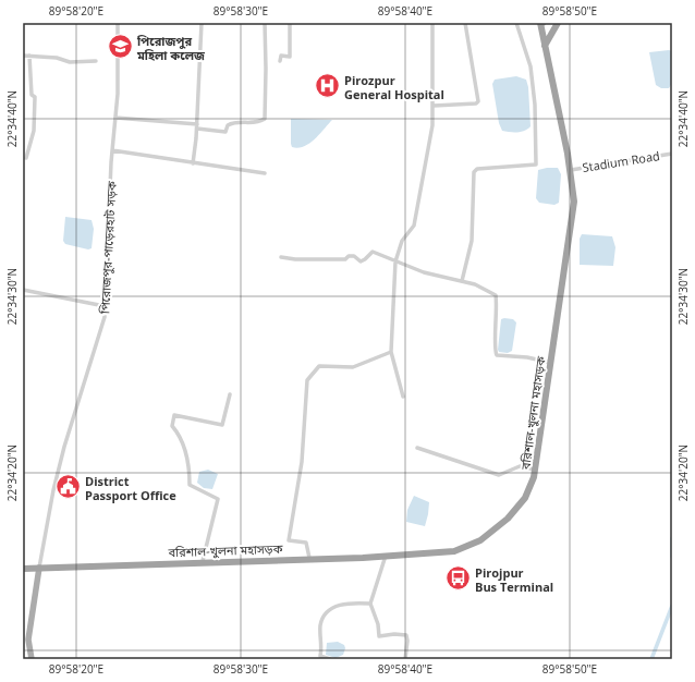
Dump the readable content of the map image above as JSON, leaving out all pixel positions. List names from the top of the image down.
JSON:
{
  "streets": {
    "highway": ["বরিশাল-খুলনা মহাসড়ক"],
    "street": ["Stadium Road", "পিরোজপুর-পাড়েরহাট সড়ক"]
  },
  "crossings": [
    ["Stadium Road", "বরিশাল-খুলনা মহাসড়ক"],
    ["পিরোজপুর-পাড়েরহাট সড়ক", "বরিশাল-খুলনা মহাসড়ক"]
  ],
  "places": {
    "school or university": ["পিরোজপুর মহিলা কলেজ"],
    "hospital": ["Pirozpur General Hospital"],
    "public building": ["District Passport Office"],
    "bus stop": ["Pirojpur Bus Terminal"]
  },
  "coordinates": [
    "89°58'20\"E",
    "89°58'30\"E",
    "89°58'40\"E",
    "89°58'50\"E",
    "22°34'40\"N",
    "22°34'30\"N",
    "22°34'20\"N"
  ]
}
